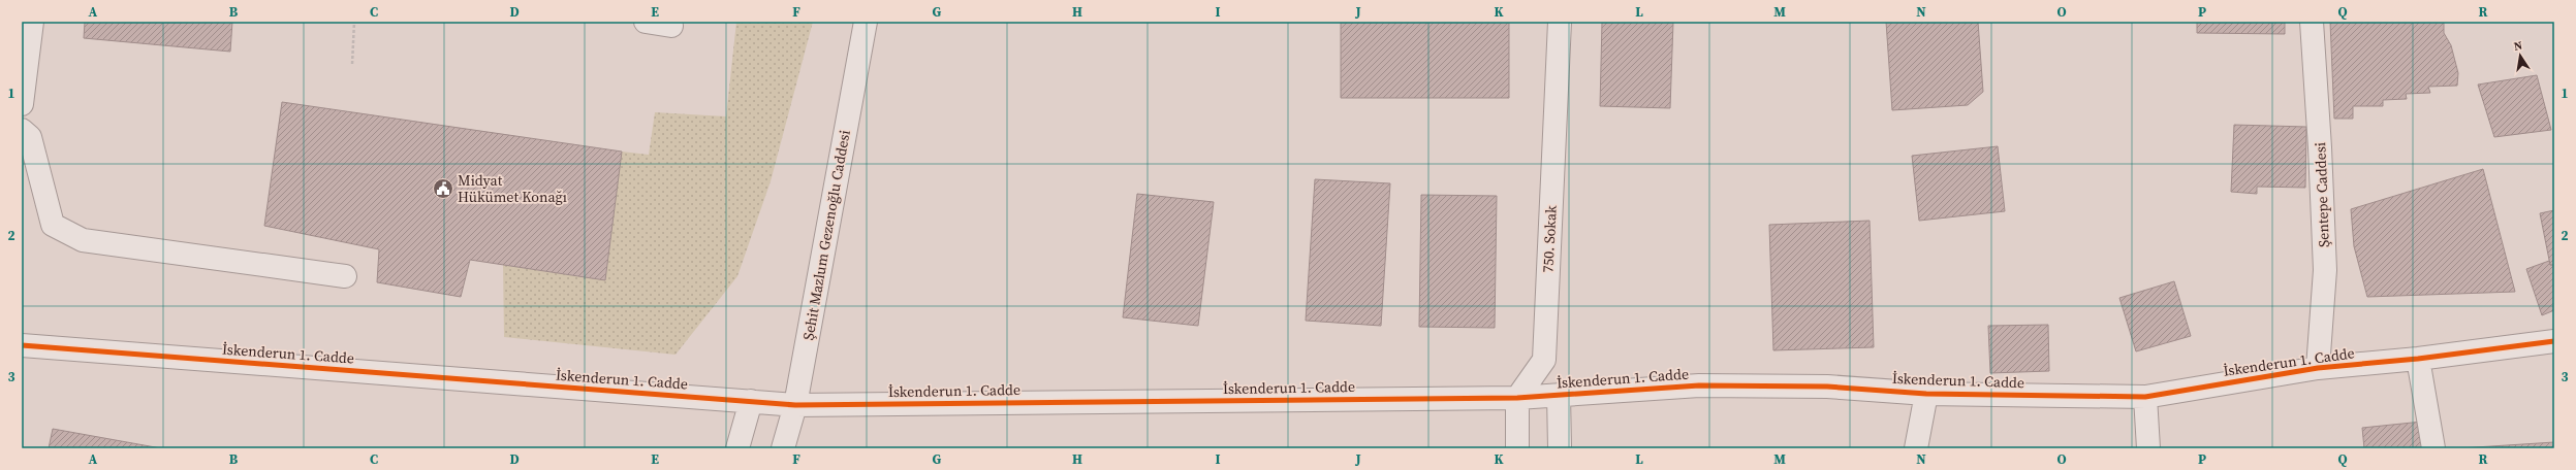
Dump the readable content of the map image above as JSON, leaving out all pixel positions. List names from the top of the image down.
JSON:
{
  "streets": {
    "street": [
      "Şentepe Caddesi",
      "Şehit Mazlum Gezenoğlu Caddesi",
      "750. Sokak",
      "İskenderun 1. Cadde"
    ]
  },
  "crossings": [
    ["Şentepe Caddesi", "İskenderun 1. Cadde"],
    ["Şehit Mazlum Gezenoğlu Caddesi", "İskenderun 1. Cadde"],
    ["750. Sokak", "İskenderun 1. Cadde"]
  ],
  "places": {
    "public building": ["Midyat Hükümet Konağı"]
  },
  "north": "top",
  "grid": {
    "columns": [
      "A",
      "B",
      "C",
      "D",
      "E",
      "F",
      "G",
      "H",
      "I",
      "J",
      "K",
      "L",
      "M",
      "N",
      "O",
      "P",
      "Q",
      "R"
    ],
    "rows": ["1", "2", "3"]
  }
}
